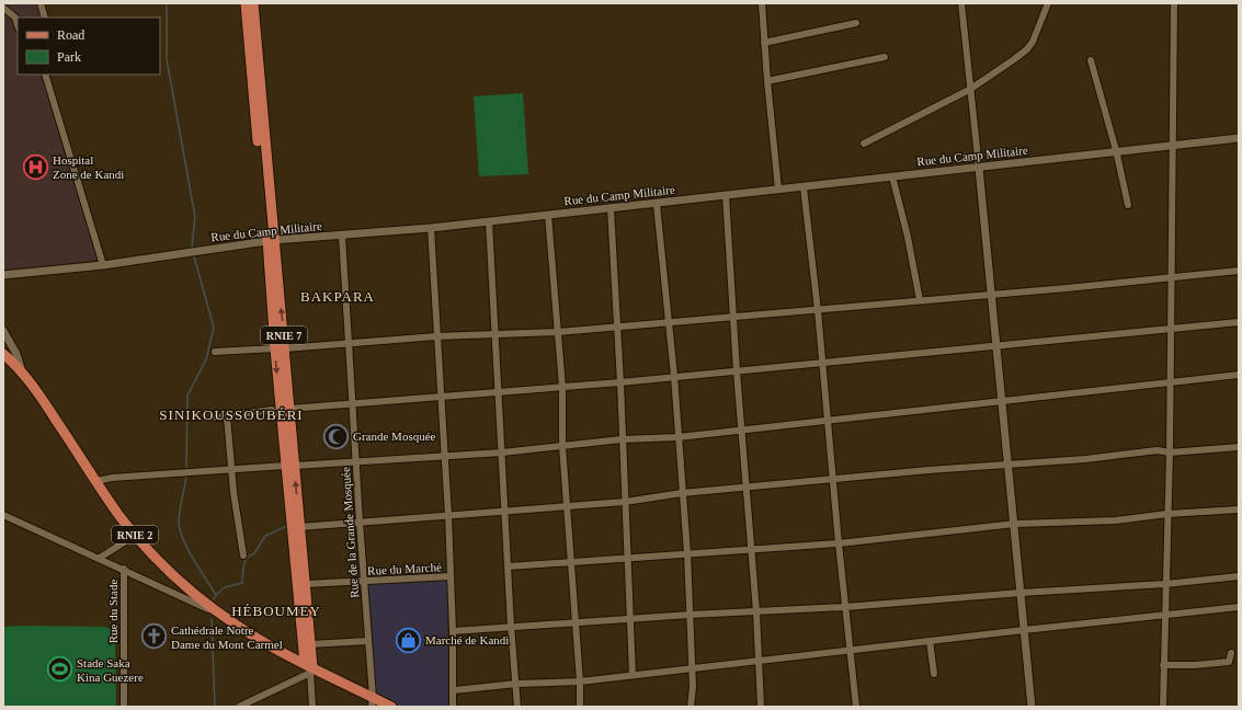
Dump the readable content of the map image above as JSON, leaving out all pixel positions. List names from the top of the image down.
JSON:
{
  "streets": {
    "main road": ["RNIE 7", "RNIE 2"],
    "street": [
      "Rue du Camp Militaire",
      "Rue de la Grande Mosquée",
      "Rue du Marché",
      "Rue du Stade"
    ]
  },
  "crossings": [
    ["Rue du Camp Militaire", "RNIE 7"],
    ["Rue du Camp Militaire", "Rue de la Grande Mosquée"],
    ["RNIE 7", "RNIE 2"],
    ["RNIE 7", "Rue du Marché"],
    ["Rue de la Grande Mosquée", "RNIE 2"],
    ["Rue de la Grande Mosquée", "Rue du Marché"]
  ],
  "districts": ["BAKPARA", "SINIKOUSSOUBÉRI", "HÉBOUMEY"],
  "places": {
    "hospital": ["Hospital Zone de Kandi"],
    "mosque": ["Grande Mosquée"],
    "church": ["Cathédrale Notre Dame du Mont Carmel"],
    "shop": ["Marché de Kandi"],
    "sports": ["Stade Saka Kina Guezere"]
  },
  "legend": ["Road", "Park"]
}
